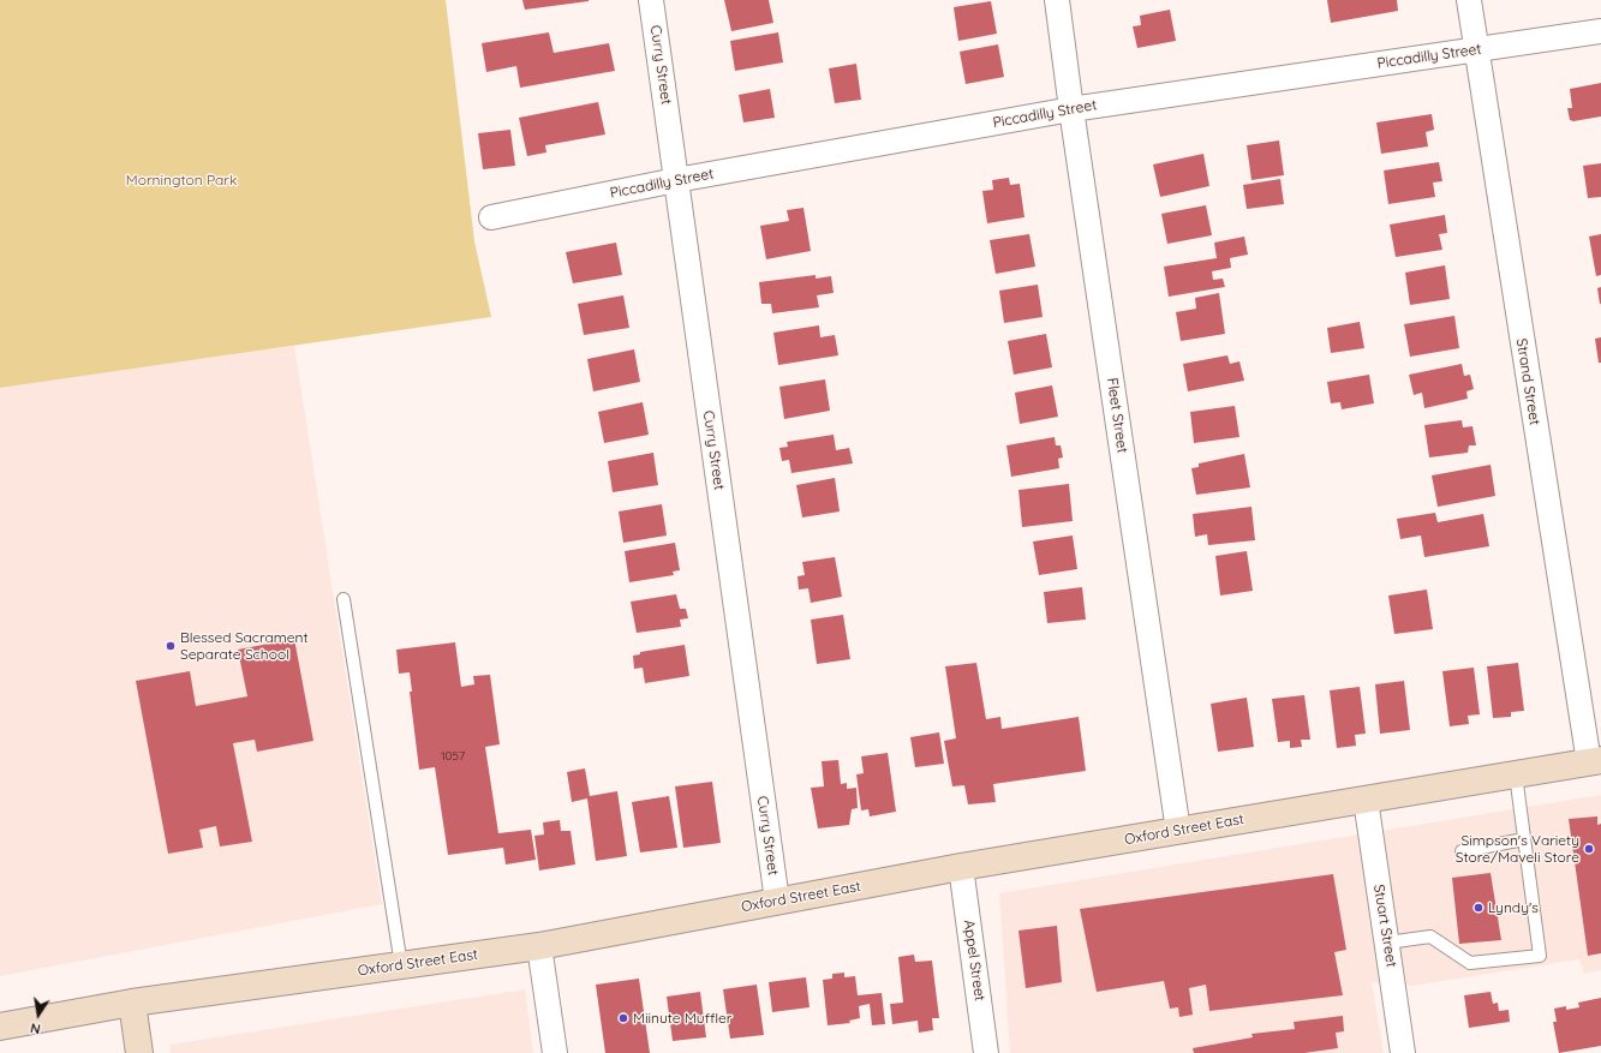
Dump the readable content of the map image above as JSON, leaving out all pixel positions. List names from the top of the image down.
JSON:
{
  "streets": {
    "main road": ["Oxford Street East"],
    "street": [
      "Piccadilly Street",
      "Curry Street",
      "Strand Street",
      "Fleet Street",
      "Stuart Street",
      "Appel Street"
    ]
  },
  "crossings": [
    ["Piccadilly Street", "Curry Street"],
    ["Piccadilly Street", "Strand Street"],
    ["Piccadilly Street", "Fleet Street"],
    ["Curry Street", "Oxford Street East"],
    ["Strand Street", "Oxford Street East"],
    ["Fleet Street", "Oxford Street East"],
    ["Oxford Street East", "Stuart Street"],
    ["Oxford Street East", "Appel Street"]
  ],
  "parks": ["Mornington Park"],
  "places": [
    "Blessed Sacrament Separate School",
    "Simpson's Variety Store/Maveli Store",
    "Lyndy's",
    "Miinute Muffler"
  ],
  "house_numbers": ["1057"],
  "north": "bottom"
}
